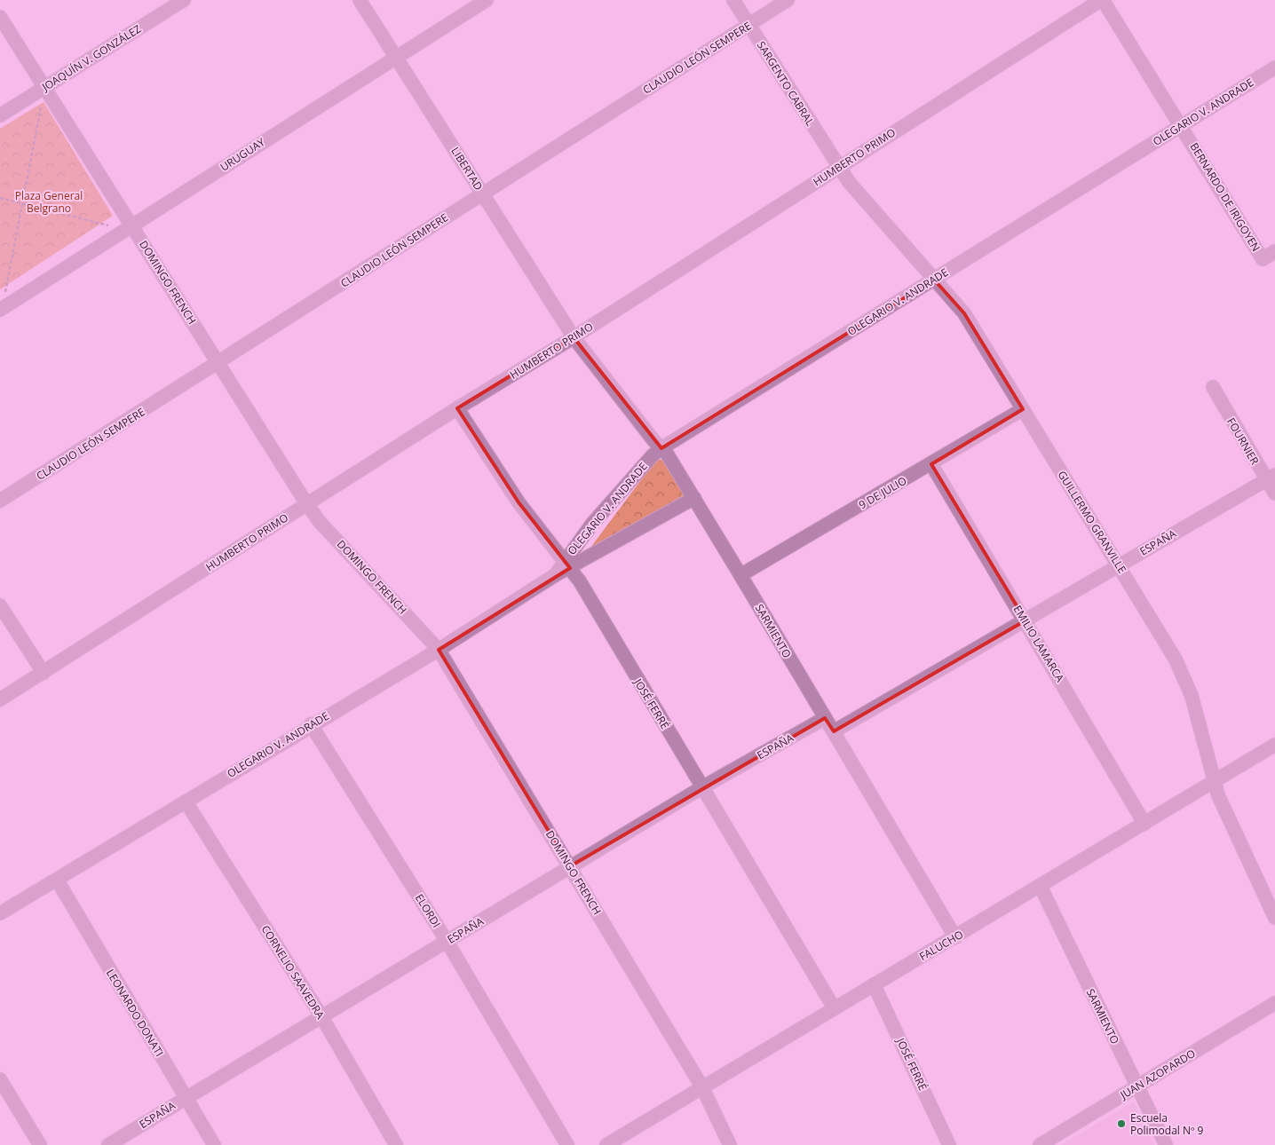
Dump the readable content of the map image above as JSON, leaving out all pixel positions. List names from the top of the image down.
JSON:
{
  "streets": {
    "street": [
      "JOAQUÍN V. GONZÁLEZ",
      "CLAUDIO LEÓN SEMPERE",
      "SARGENTO CABRAL",
      "OLEGARIO V. ANDRADE",
      "URUGUAY",
      "HUMBERTO PRIMO",
      "LIBERTAD",
      "BERNARDO DE IRIGOYEN",
      "DOMINGO FRENCH",
      "FOURNIER",
      "9 DE JULIO",
      "GUILLERMO GRANVILLE",
      "ESPAÑA",
      "SARMIENTO",
      "EMILIO LAMARCA",
      "JOSÉ FERRÉ",
      "ELORDI",
      "FALUCHO",
      "CORNELIO SAAVEDRA",
      "LEONARDO DONATI",
      "JUAN AZOPARDO"
    ]
  },
  "crossings": [
    ["JOAQUÍN V. GONZÁLEZ", "DOMINGO FRENCH"],
    ["CLAUDIO LEÓN SEMPERE", "SARGENTO CABRAL"],
    ["CLAUDIO LEÓN SEMPERE", "LIBERTAD"],
    ["CLAUDIO LEÓN SEMPERE", "DOMINGO FRENCH"],
    ["SARGENTO CABRAL", "HUMBERTO PRIMO"],
    ["SARGENTO CABRAL", "GUILLERMO GRANVILLE"],
    ["OLEGARIO V. ANDRADE", "BERNARDO DE IRIGOYEN"],
    ["OLEGARIO V. ANDRADE", "DOMINGO FRENCH"],
    ["OLEGARIO V. ANDRADE", "GUILLERMO GRANVILLE"],
    ["OLEGARIO V. ANDRADE", "SARMIENTO"],
    ["OLEGARIO V. ANDRADE", "JOSÉ FERRÉ"],
    ["OLEGARIO V. ANDRADE", "ELORDI"],
    ["OLEGARIO V. ANDRADE", "CORNELIO SAAVEDRA"],
    ["OLEGARIO V. ANDRADE", "LEONARDO DONATI"],
    ["URUGUAY", "LIBERTAD"],
    ["URUGUAY", "DOMINGO FRENCH"],
    ["HUMBERTO PRIMO", "LIBERTAD"],
    ["HUMBERTO PRIMO", "BERNARDO DE IRIGOYEN"],
    ["HUMBERTO PRIMO", "DOMINGO FRENCH"],
    ["HUMBERTO PRIMO", "GUILLERMO GRANVILLE"],
    ["HUMBERTO PRIMO", "SARMIENTO"],
    ["HUMBERTO PRIMO", "JOSÉ FERRÉ"],
    ["LIBERTAD", "SARMIENTO"],
    ["DOMINGO FRENCH", "ESPAÑA"],
    ["DOMINGO FRENCH", "FALUCHO"],
    ["FOURNIER", "ESPAÑA"],
    ["9 DE JULIO", "GUILLERMO GRANVILLE"],
    ["9 DE JULIO", "SARMIENTO"],
    ["9 DE JULIO", "EMILIO LAMARCA"],
    ["GUILLERMO GRANVILLE", "ESPAÑA"],
    ["GUILLERMO GRANVILLE", "FALUCHO"],
    ["ESPAÑA", "SARMIENTO"],
    ["ESPAÑA", "EMILIO LAMARCA"],
    ["ESPAÑA", "JOSÉ FERRÉ"],
    ["ESPAÑA", "ELORDI"],
    ["ESPAÑA", "CORNELIO SAAVEDRA"],
    ["ESPAÑA", "LEONARDO DONATI"],
    ["SARMIENTO", "FALUCHO"],
    ["SARMIENTO", "JUAN AZOPARDO"],
    ["EMILIO LAMARCA", "FALUCHO"],
    ["JOSÉ FERRÉ", "FALUCHO"]
  ],
  "parks": ["Plaza General Belgrano"],
  "places": ["Escuela Polimodal Nº 9"]
}
